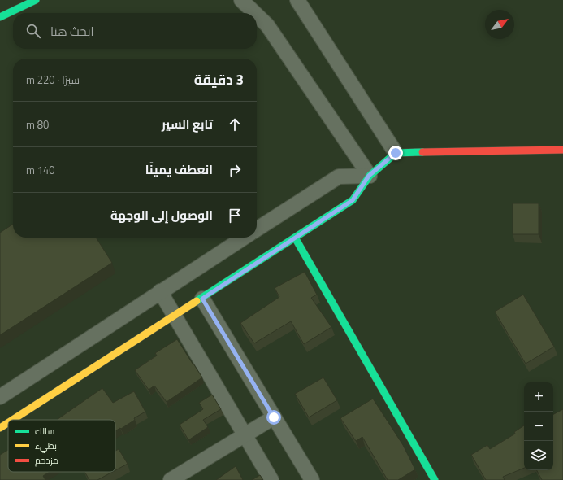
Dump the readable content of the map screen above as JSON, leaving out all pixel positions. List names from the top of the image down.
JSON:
{
  "legend": ["سالك", "بطيء", "مزدحم"],
  "north": "top right",
  "page": {
    "search": "ابحث هنا",
    "heading": ["3 دقيقة", "سيرًا · 220 m"],
    "list": [
      ["تابع السير", "80 m"],
      ["انعطف يمينًا", "140 m"],
      "الوصول إلى الوجهة"
    ],
    "map_buttons": ["+", "−"]
  }
}
